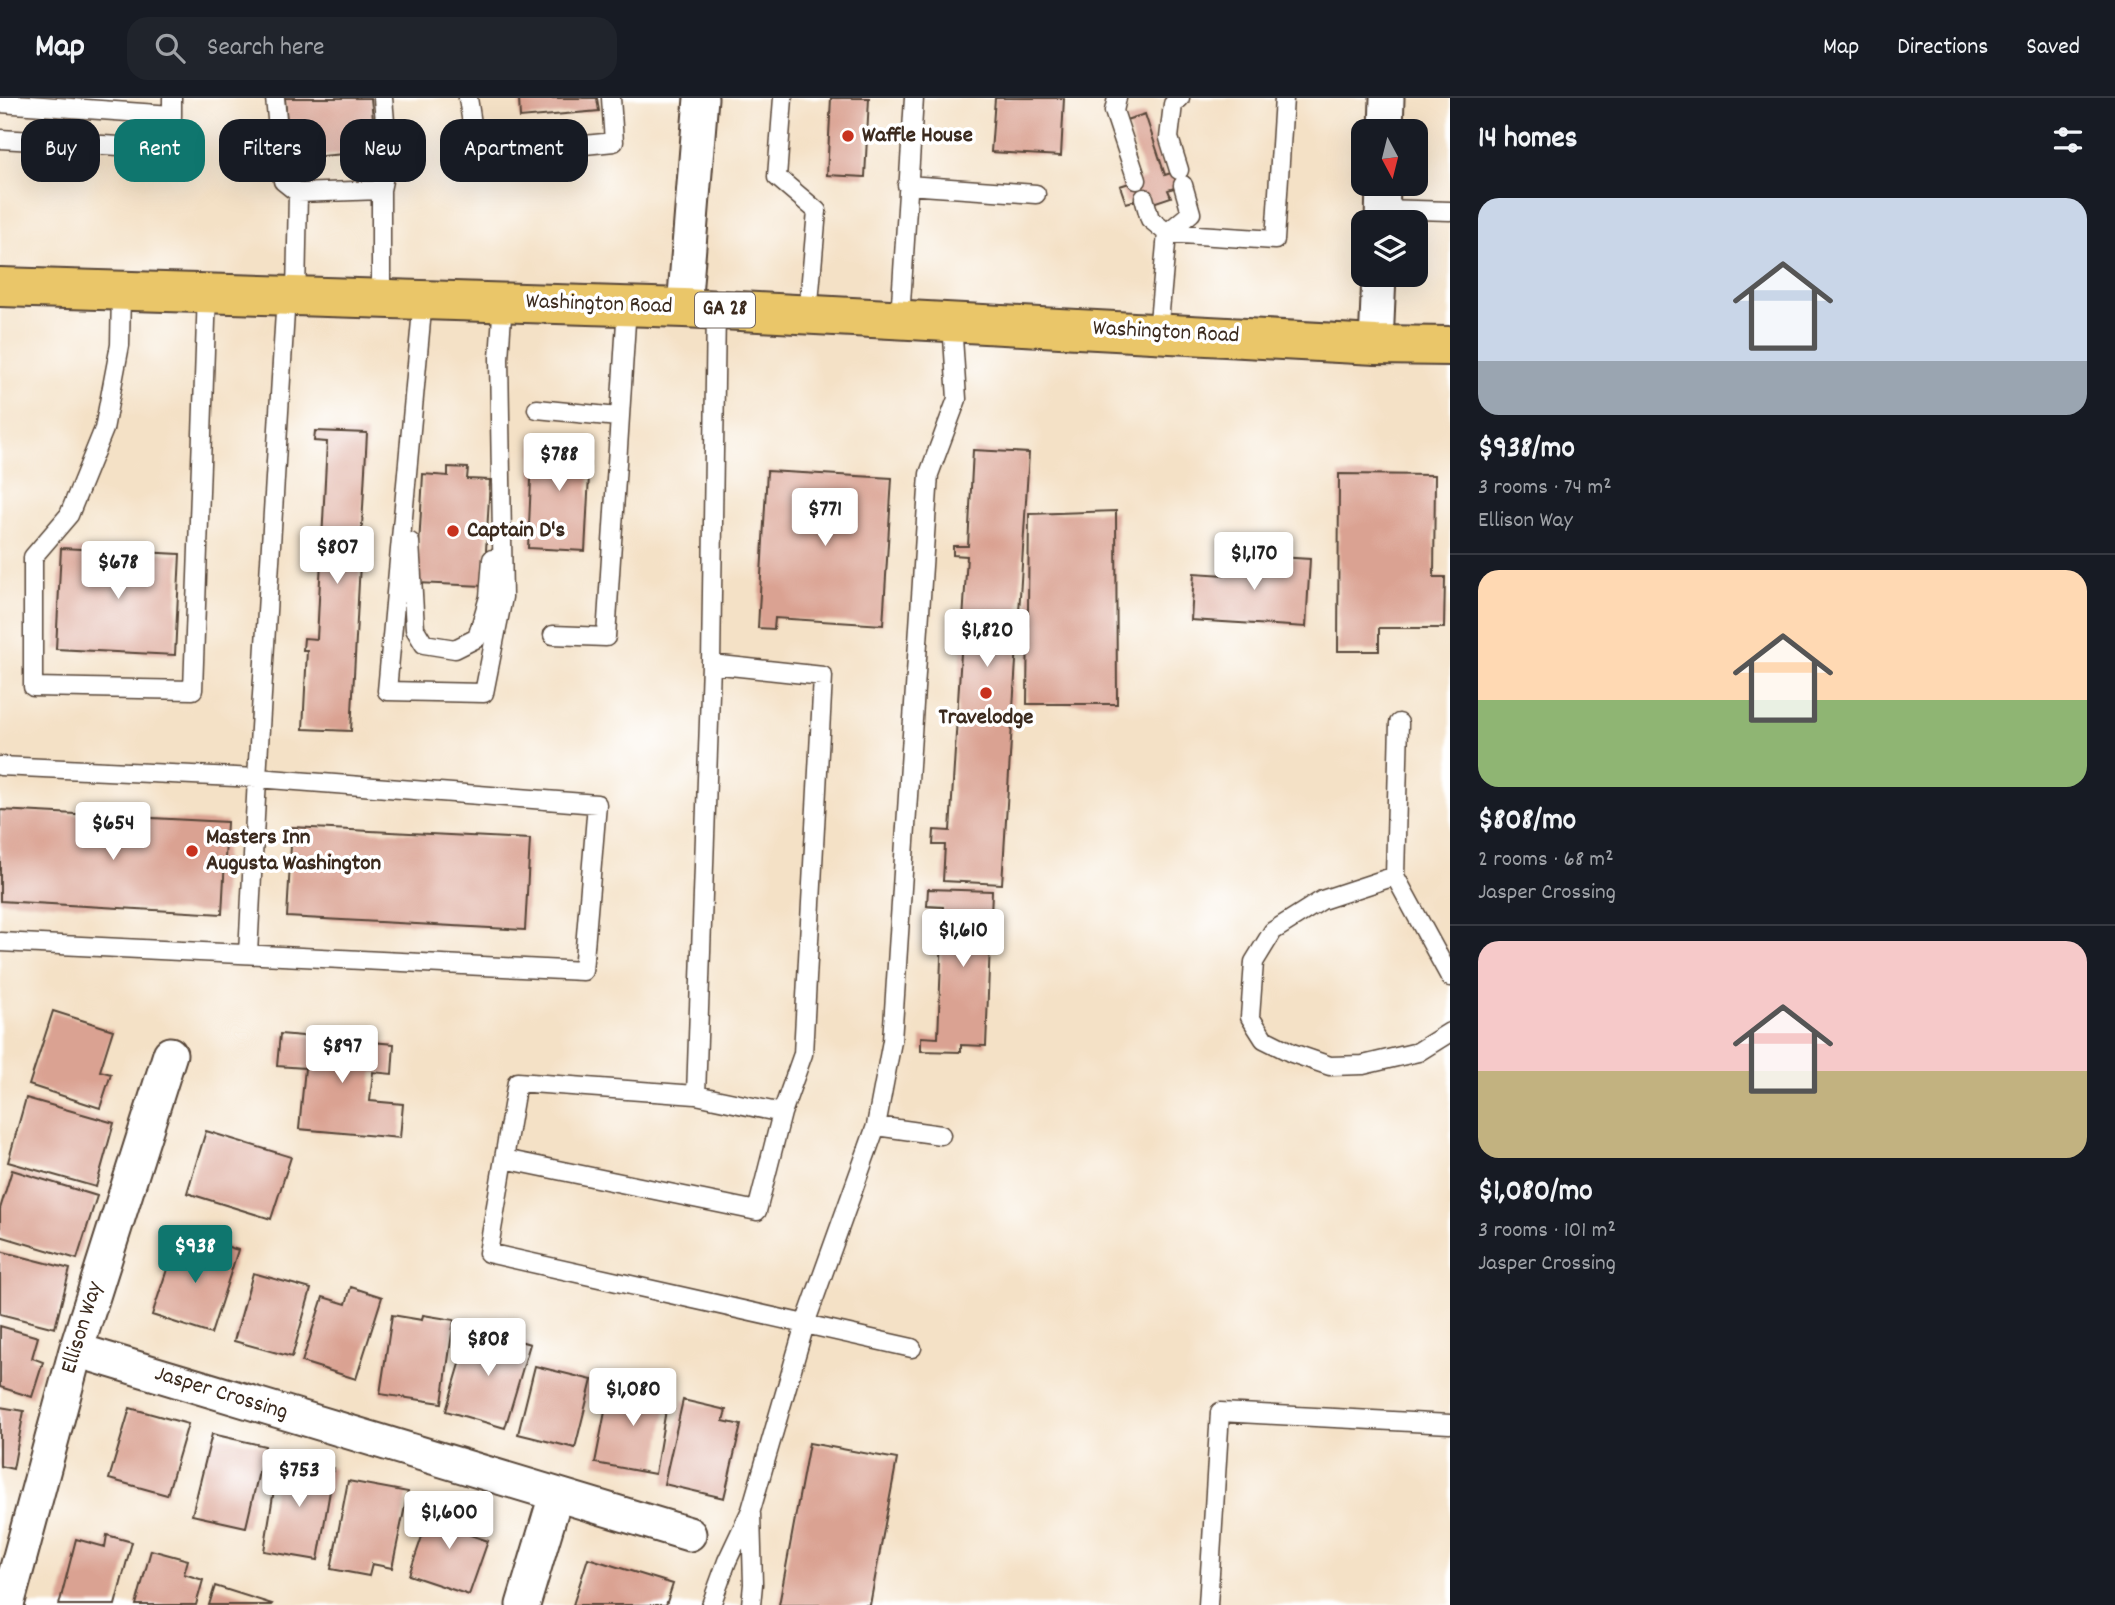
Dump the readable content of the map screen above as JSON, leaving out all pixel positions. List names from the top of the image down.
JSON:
{
  "streets": {
    "main road": ["Washington Road", "GA 28"],
    "street": ["Ellison Way", "Jasper Crossing"]
  },
  "crossings": [
    ["Ellison Way", "Jasper Crossing"]
  ],
  "places": [
    "Waffle House",
    "Captain D's",
    "Travelodge",
    "Masters Inn Augusta Washington"
  ],
  "north": "bottom",
  "page": {
    "header": "Map",
    "search": "Search here",
    "nav": ["Map", "Directions", "Saved"],
    "heading": "14 homes",
    "chip": [
      "Buy",
      "Rent",
      "Filters",
      "New",
      "Apartment"
    ],
    "list": [
      {
        "name": "$938/mo",
        "note": "3 rooms · 74 m² · Ellison Way"
      },
      {
        "name": "$808/mo",
        "note": "2 rooms · 68 m² · Jasper Crossing"
      },
      {
        "name": "$1,080/mo",
        "note": "3 rooms · 101 m² · Jasper Crossing"
      }
    ],
    "price": [
      "$788",
      "$771",
      "$807",
      "$1,170",
      "$678",
      "$1,820",
      "$654",
      "$1,610",
      "$897",
      "$938",
      "$808",
      "$1,080",
      "$753",
      "$1,600"
    ]
  }
}
